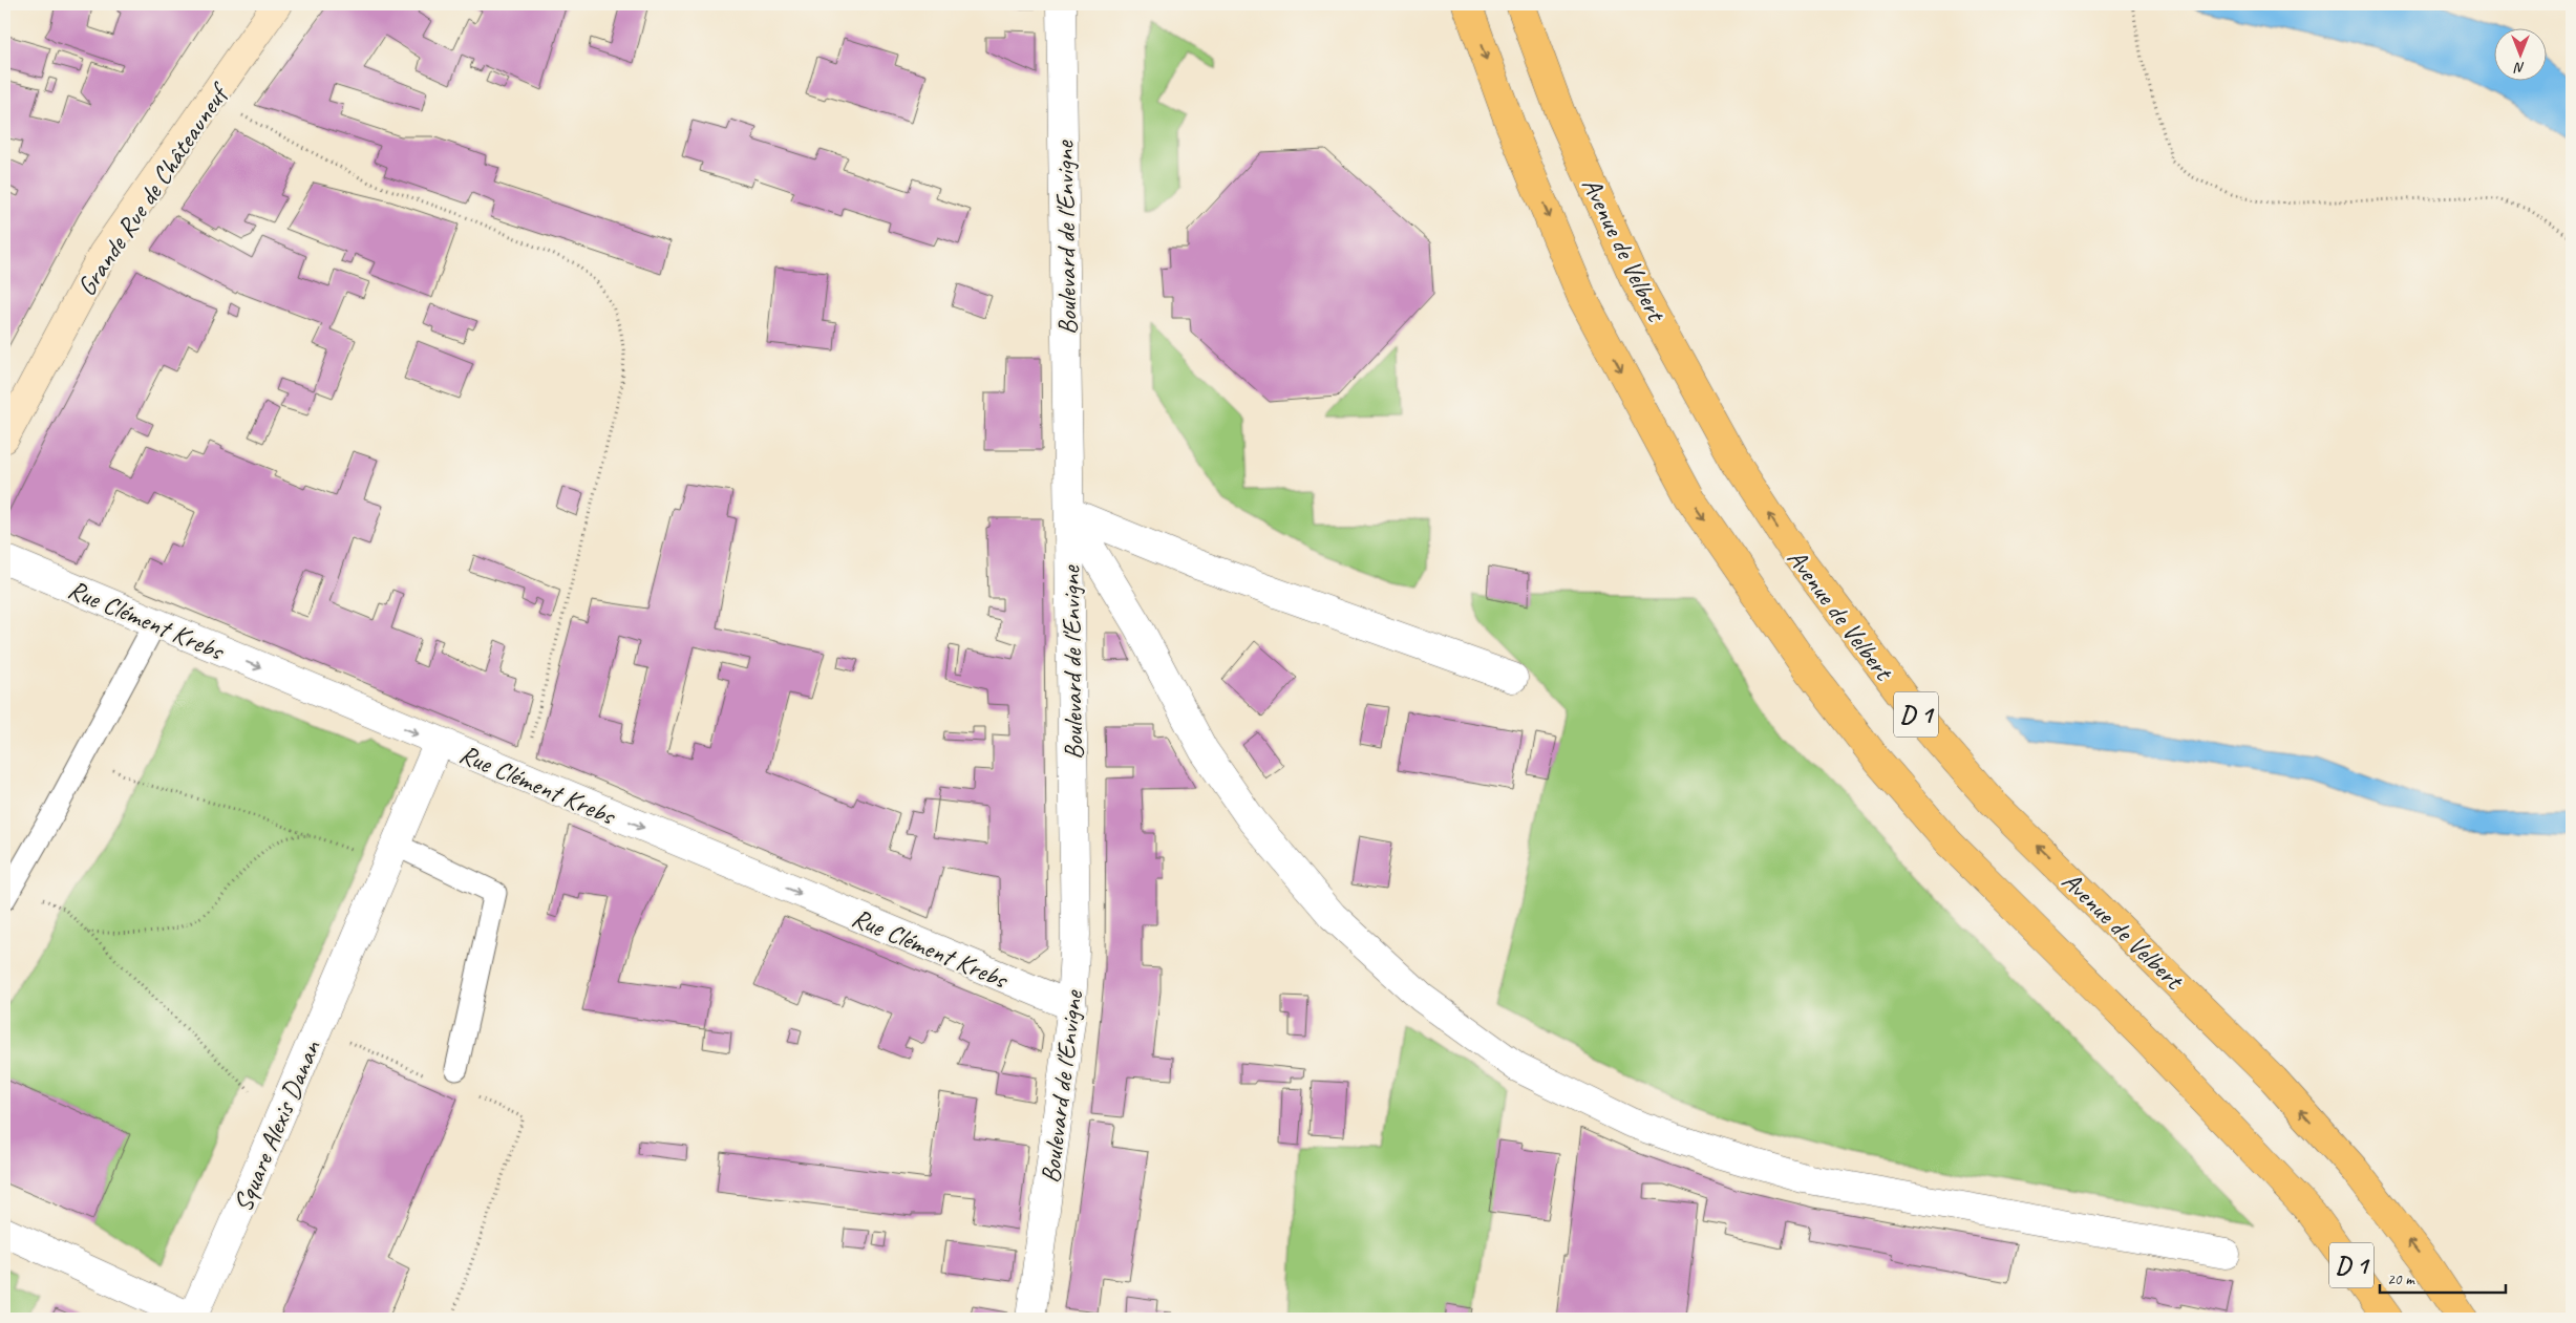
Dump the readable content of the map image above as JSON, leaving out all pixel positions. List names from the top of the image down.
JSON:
{
  "streets": {
    "main road": ["Grande Rue de Châteauneuf", "Avenue de Velbert", "D 1"],
    "street": ["Boulevard de l'Envigne", "Rue Clément Krebs", "Square Alexis Danan"]
  },
  "crossings": [
    ["Boulevard de l'Envigne", "Rue Clément Krebs"],
    ["Rue Clément Krebs", "Square Alexis Danan"]
  ],
  "one_way": ["Rue Clément Krebs"],
  "scale_bar": "20 m",
  "north": "bottom"
}
